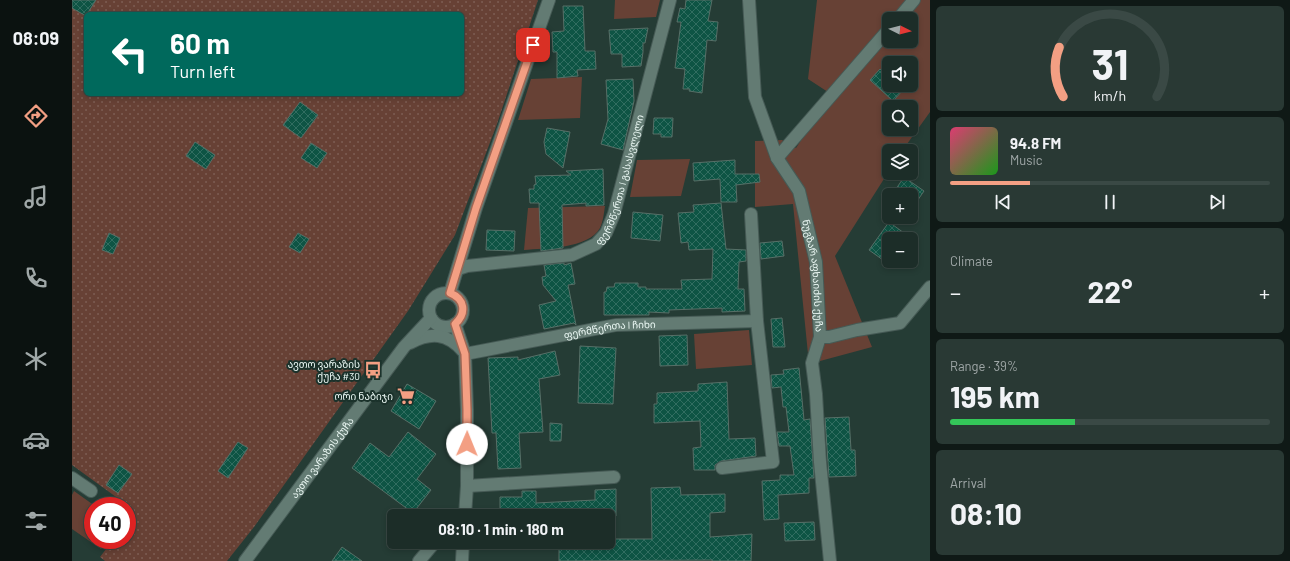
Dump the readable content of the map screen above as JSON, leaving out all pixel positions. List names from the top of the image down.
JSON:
{
  "streets": {
    "street": [
      "ფერმწერთა I გასასვლელი",
      "ნუგზარ აფხაიძის ქუჩა",
      "ფერმწერთა I ჩიხი",
      "ავთო ვარაზის ქუჩა"
    ]
  },
  "places": {
    "bus stop": ["ავთო ვარაზის ქუჩა #30"],
    "supermarket": ["ორი ნაბიჯი"]
  },
  "north": "right",
  "page": {
    "tabs": "08:09",
    "map_buttons": ["+", "−"],
    "turn": ["60 m", "Turn left"],
    "song": ["94.8 FM", "Music"],
    "tile": [
      "Climate",
      ["Range · 39%", "195 km"],
      ["Arrival", "08:10"]
    ],
    "heat": ["−", "22°", "+"],
    "limit": "40",
    "trip": "08:10 · 1 min · 180 m",
    "gauge": ["31", "km/h"]
  }
}
